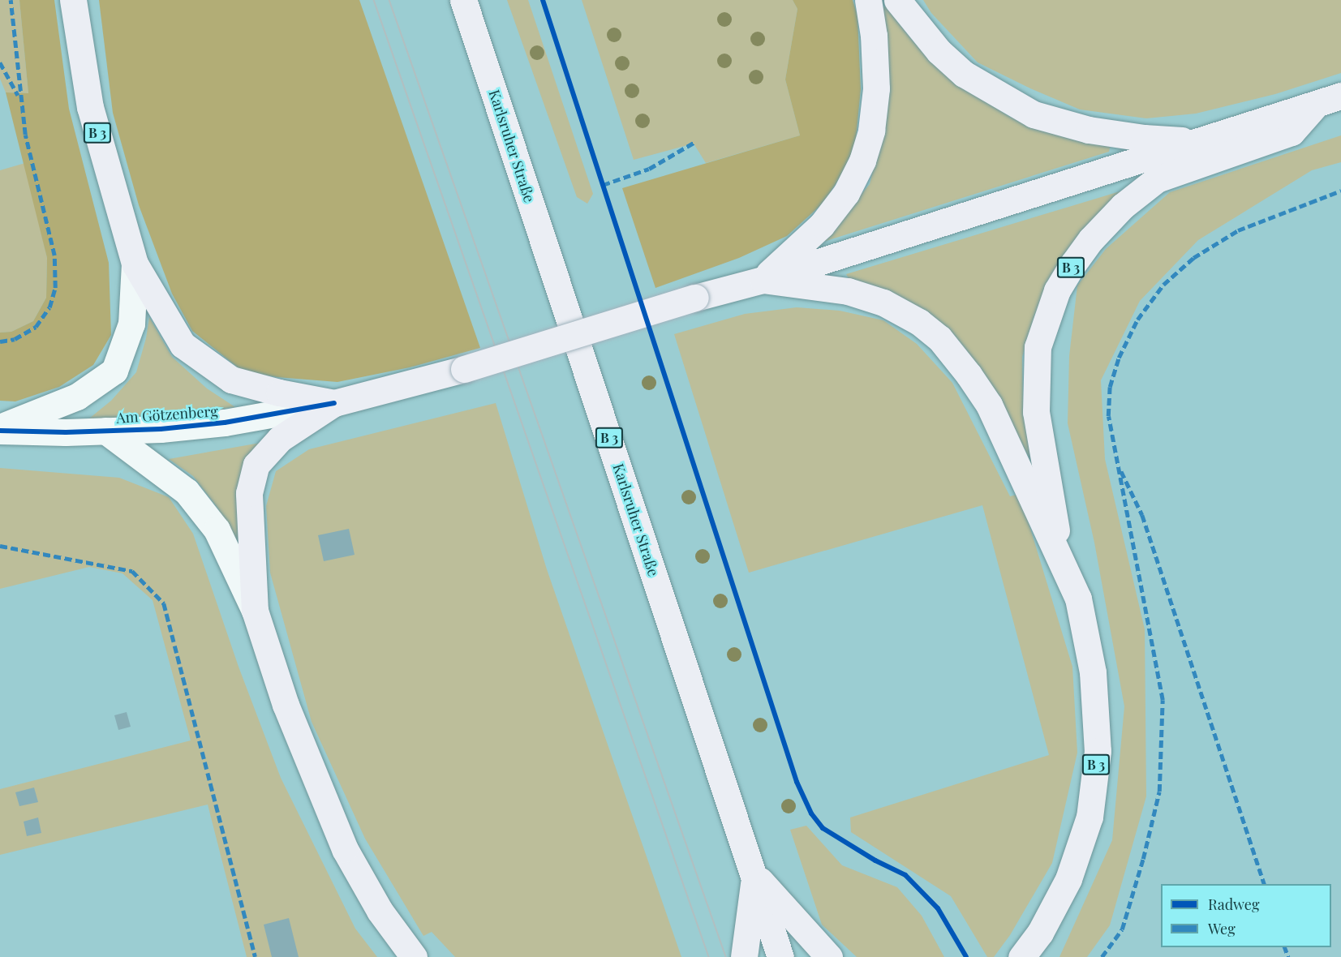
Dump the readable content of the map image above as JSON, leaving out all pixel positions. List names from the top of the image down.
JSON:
{
  "streets": {
    "main road": ["B 3", "Karlsruher Straße"],
    "street": ["Am Götzenberg"]
  },
  "crossings": [
    ["B 3", "Am Götzenberg"]
  ],
  "legend": ["Radweg", "Weg"]
}
